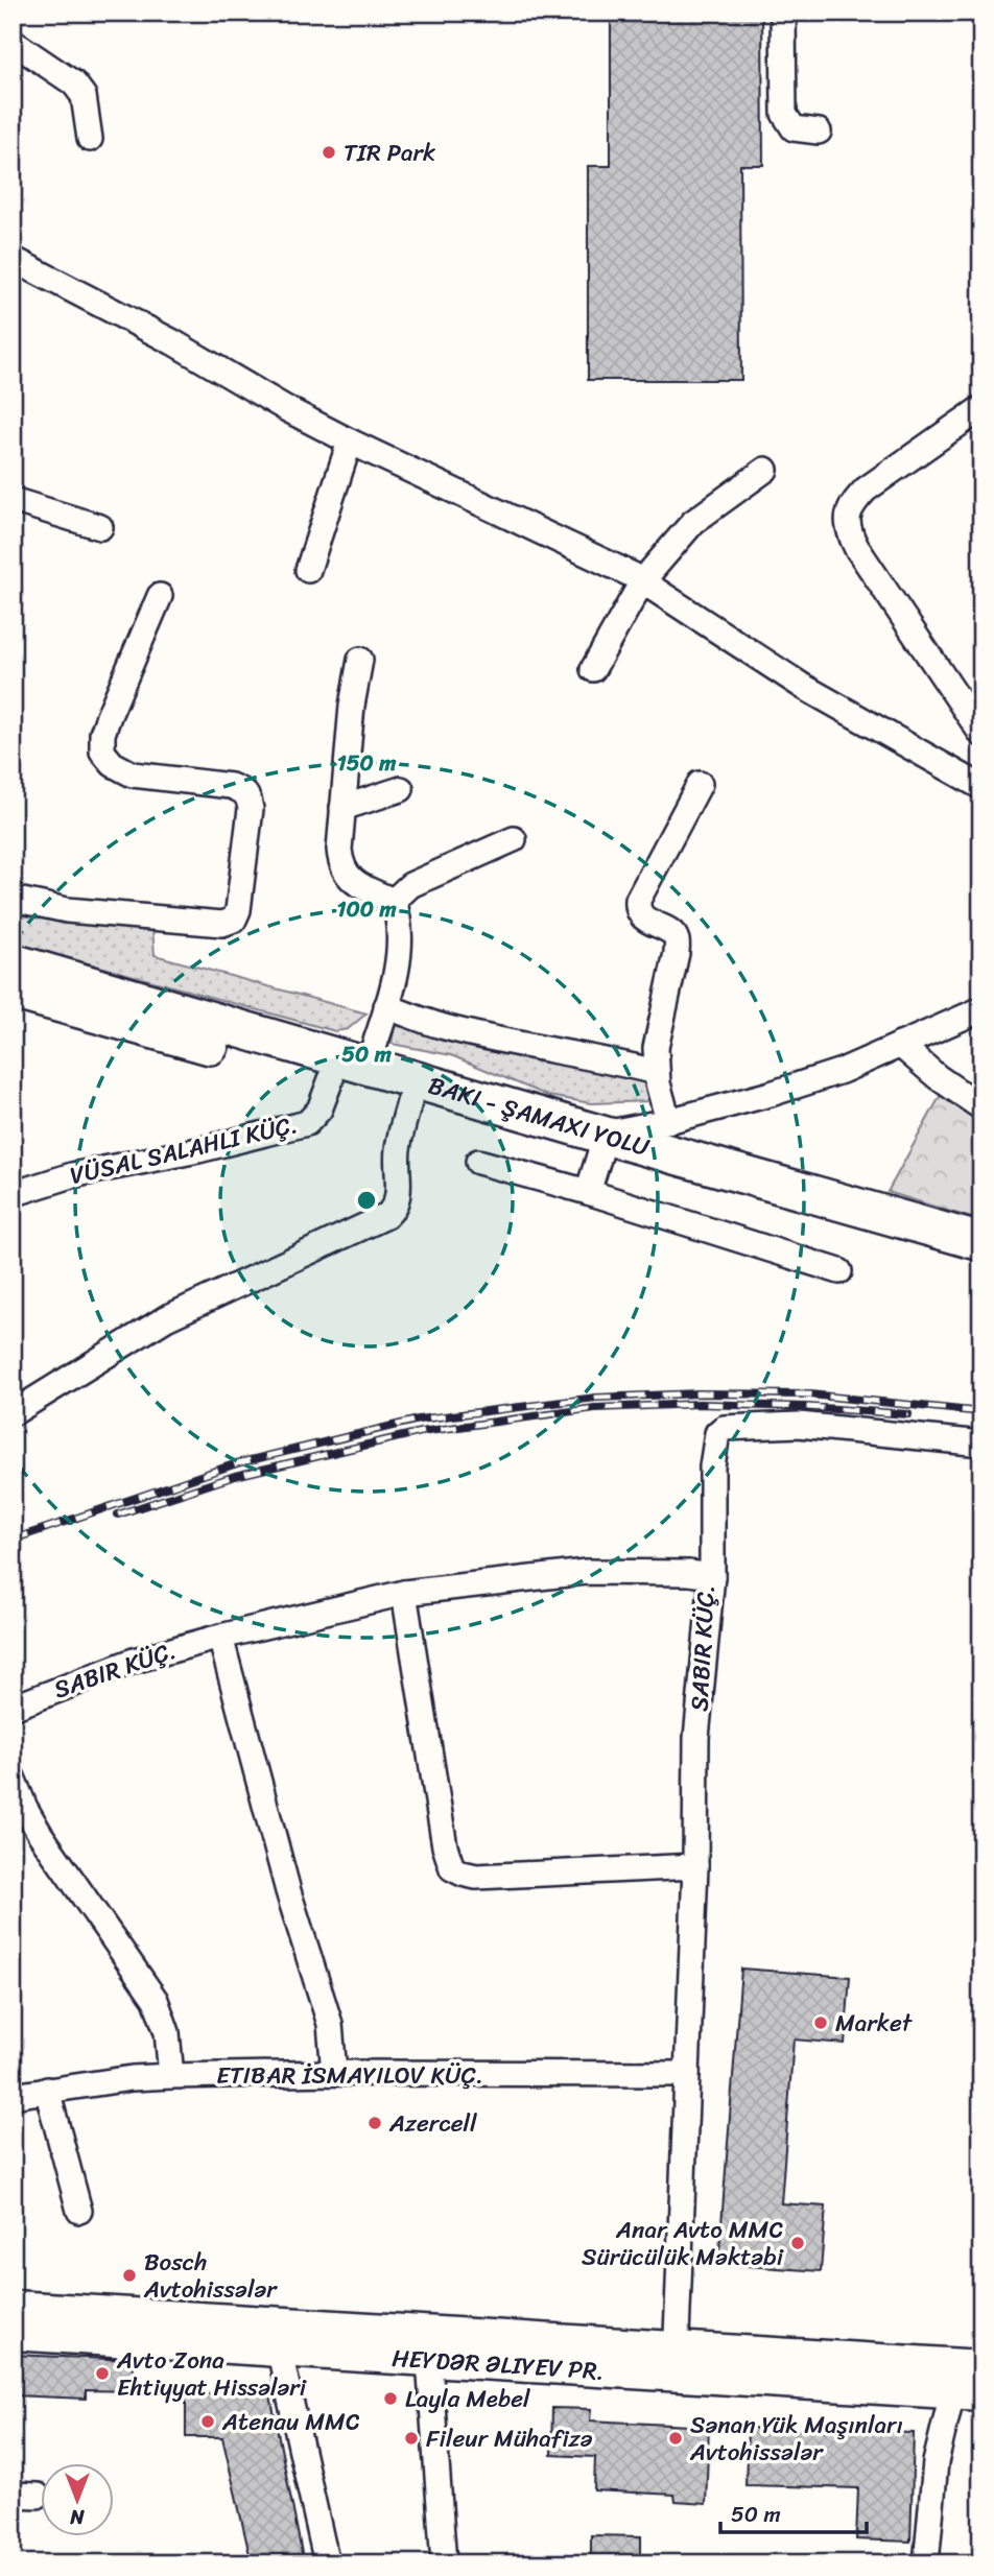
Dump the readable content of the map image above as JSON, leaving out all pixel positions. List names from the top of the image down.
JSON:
{
  "streets": {
    "main road": ["HEYDƏR ƏLIYEV PR."],
    "street": ["SABIR KÜÇ."]
  },
  "crossings": [
    ["SABIR KÜÇ.", "HEYDƏR ƏLIYEV PR."]
  ],
  "places": [
    "TIR Park",
    "Market",
    "Azercell",
    "Anar Avto MMC Sürücülük Məktəbi",
    "Bosch Avtohissələr",
    "Avto Zona Ehtiyyat Hissələri",
    "Layla Mebel",
    "Atenau MMC",
    "Fileur Mühafizə",
    "Sənan Yük Maşınları Avtohissələr"
  ],
  "scale_bar": "50 m",
  "north": "bottom",
  "rings": ["150 m", "100 m", "50 m"]
}
